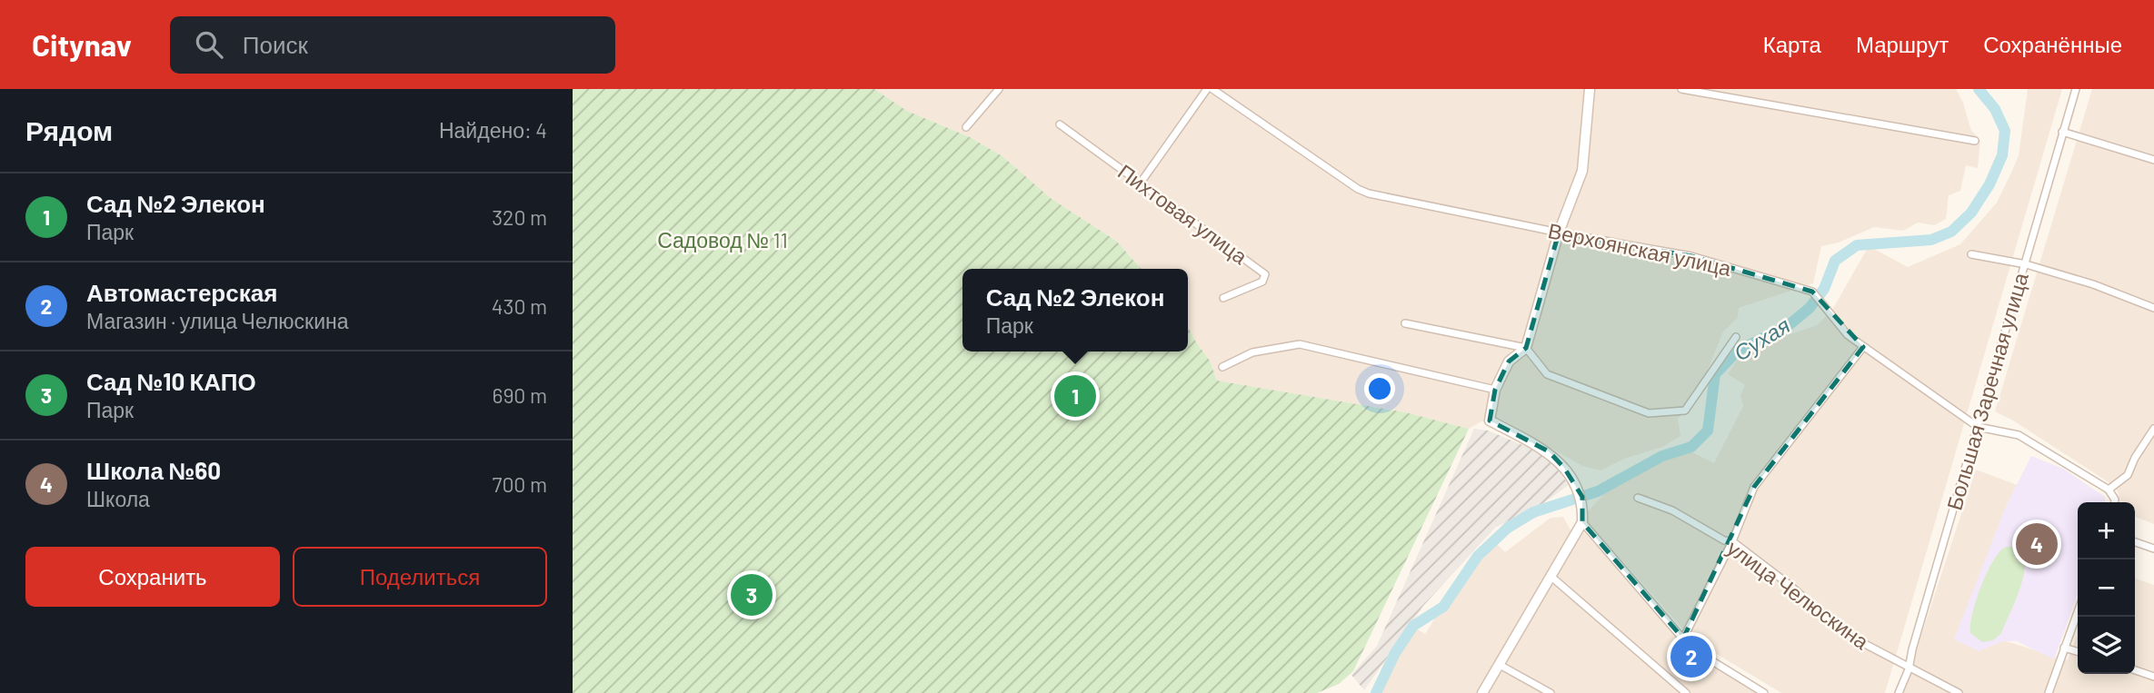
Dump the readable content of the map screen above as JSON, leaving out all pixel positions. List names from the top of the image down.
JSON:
{
  "streets": {
    "street": [
      "Пихтовая улица",
      "Верхоянская улица",
      "Большая Заречная улица",
      "улица Челюскина"
    ]
  },
  "crossings": [
    ["Верхоянская улица", "Большая Заречная улица"],
    ["Большая Заречная улица", "улица Челюскина"]
  ],
  "water": ["Сухая"],
  "parks": ["Садовод № 11"],
  "page": {
    "header": "Citynav",
    "search": "Поиск",
    "nav": ["Карта", "Маршрут", "Сохранённые"],
    "heading": ["Рядом", "Найдено: 4"],
    "list": [
      {
        "mark": "1",
        "name": "Сад №2 Элекон",
        "note": "Парк",
        "value": "320 m"
      },
      {
        "mark": "2",
        "name": "Автомастерская",
        "note": "Магазин · улица Челюскина",
        "value": "430 m"
      },
      {
        "mark": "3",
        "name": "Сад №10 КАПО",
        "note": "Парк",
        "value": "690 m"
      },
      {
        "mark": "4",
        "name": "Школа №60",
        "note": "Школа",
        "value": "700 m"
      }
    ],
    "popup": ["Сад №2 Элекон", "Парк"],
    "pins": [
      "1",
      "4",
      "3",
      "2"
    ],
    "map_buttons": ["+", "−"],
    "buttons": ["Сохранить", "Поделиться"]
  }
}
